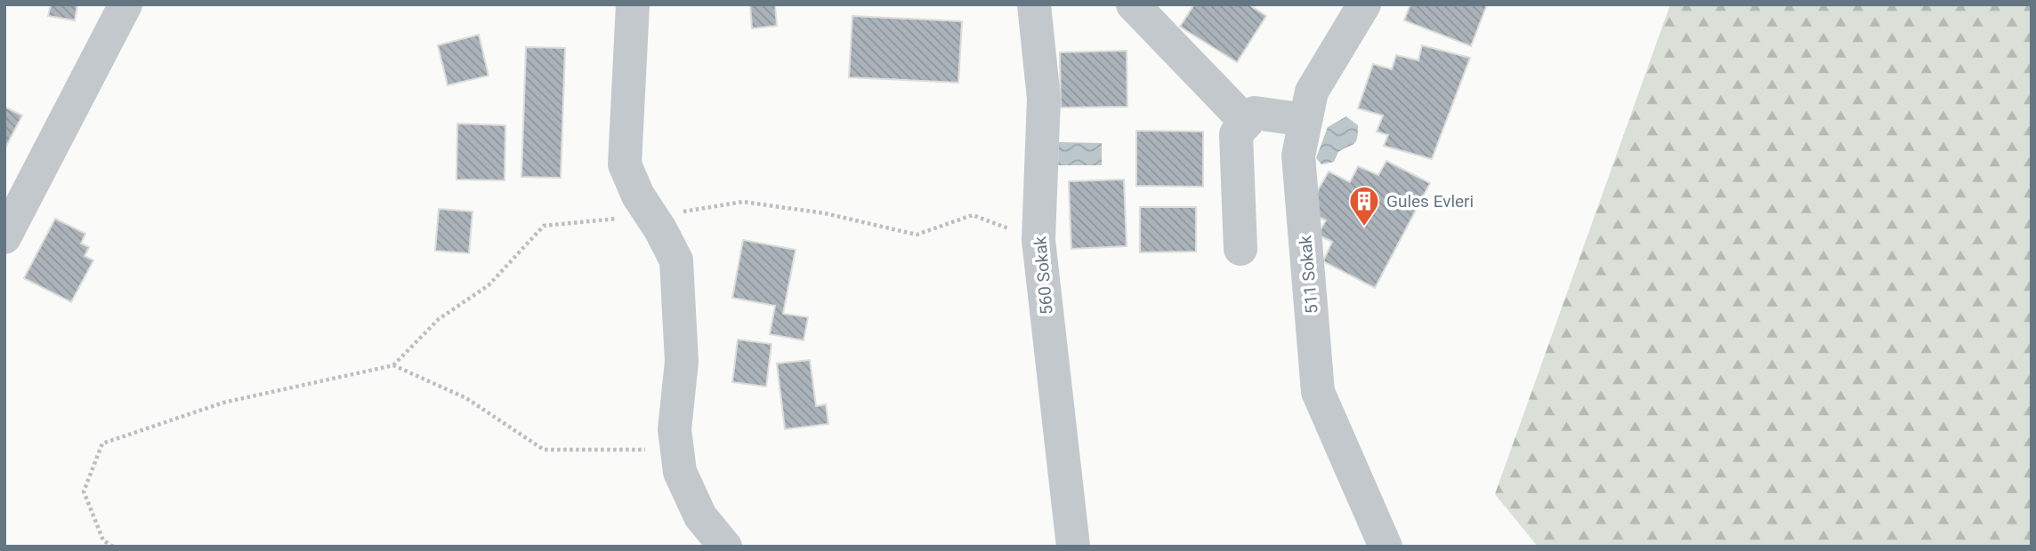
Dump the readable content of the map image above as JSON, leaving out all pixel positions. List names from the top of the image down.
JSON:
{
  "streets": {
    "street": ["511 Sokak", "560 Sokak"]
  },
  "places": {
    "building": ["Gules Evleri"]
  }
}
